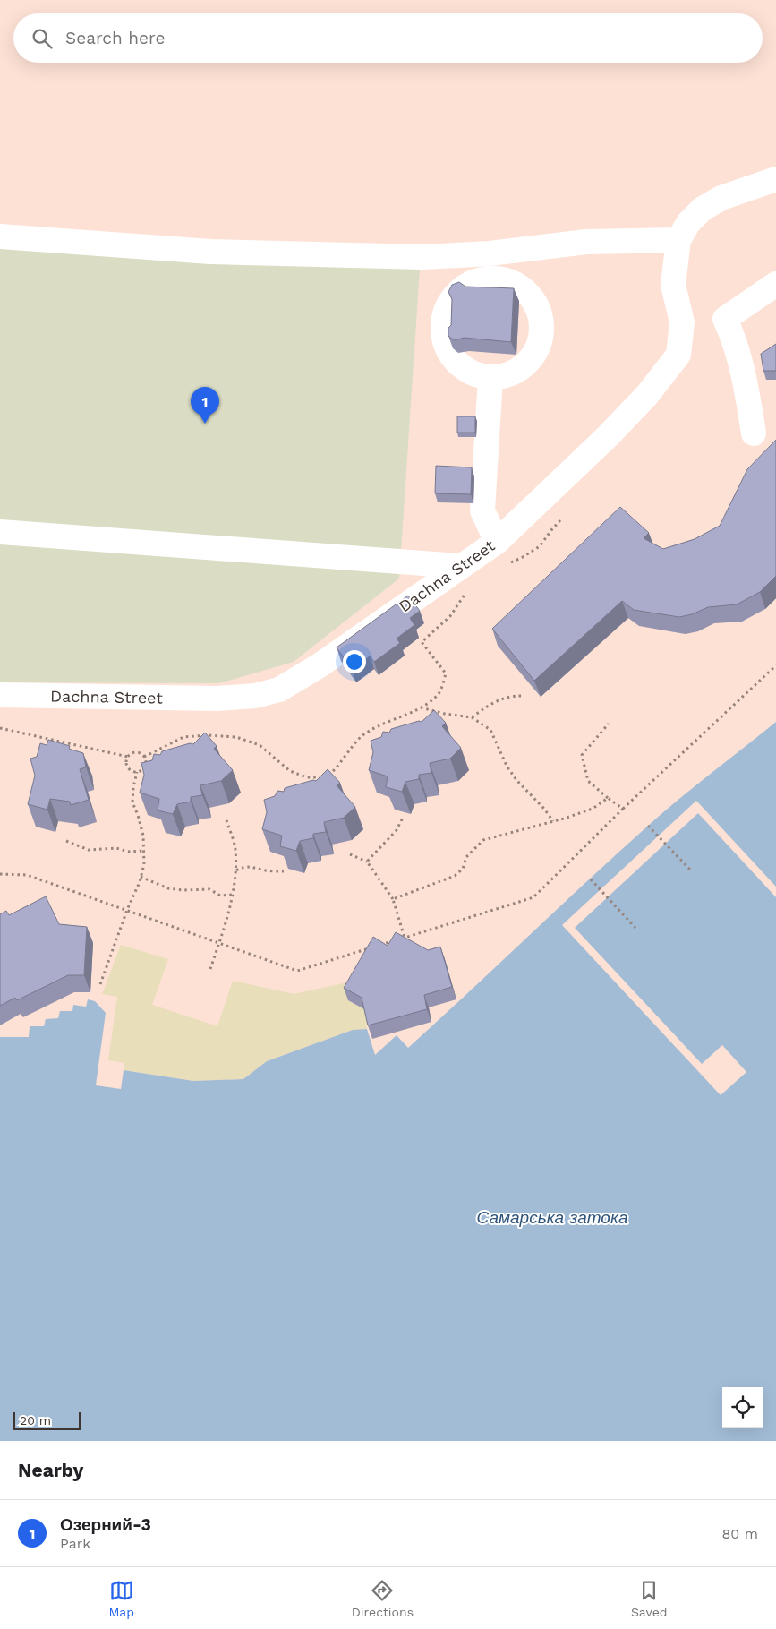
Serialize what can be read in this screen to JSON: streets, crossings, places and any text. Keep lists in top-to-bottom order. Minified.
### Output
{"streets":{"street":["Dachna Street"]},"water":["Самарська затока"],"scale_bar":"20 m","page":{"search":"Search here","pins":"1","scale":"20 m","heading":"Nearby","list":[{"mark":"1","name":"Озерний-3","note":"Park","value":"80 m"}],"nav":["Map","Directions","Saved"]}}
